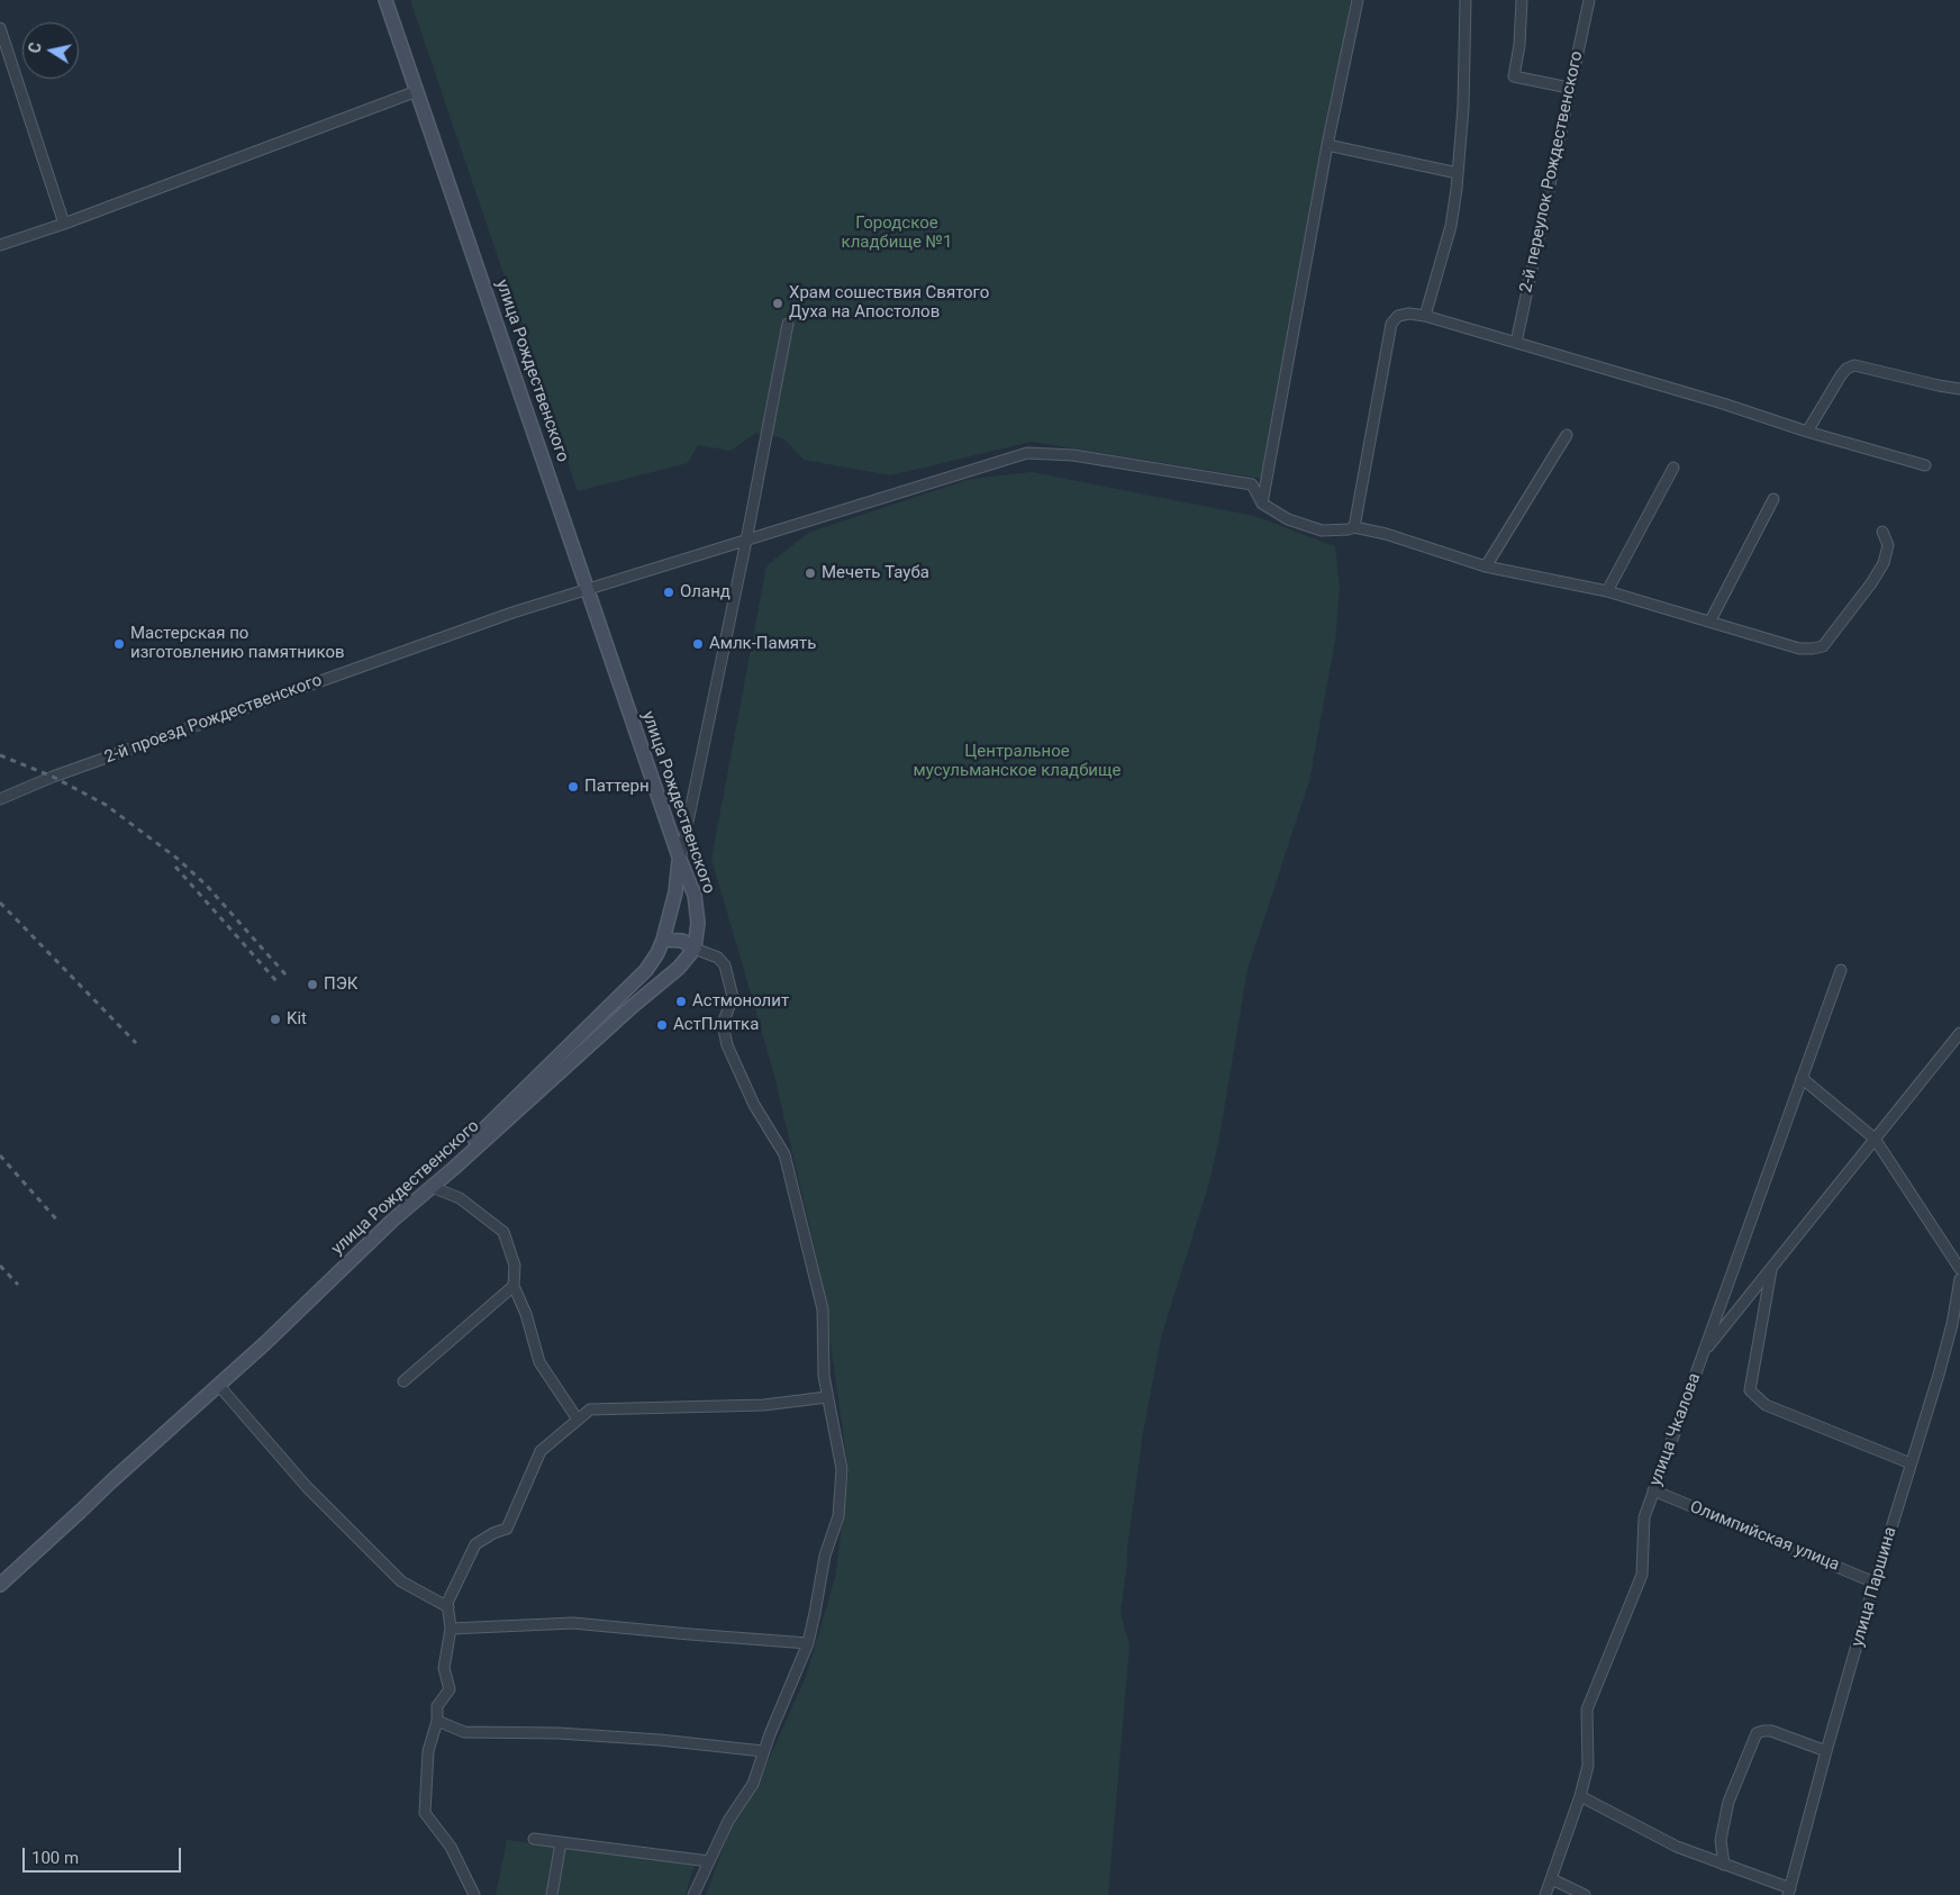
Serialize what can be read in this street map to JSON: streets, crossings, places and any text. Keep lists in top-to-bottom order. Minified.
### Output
{"streets":{"main road":["улица Рождественского"],"street":["2-й переулок Рождественского","2-й проезд Рождественского","улица Чкалова","Олимпийская улица","улица Паршина"]},"crossings":[["улица Рождественского","2-й проезд Рождественского"],["улица Чкалова","Олимпийская улица"],["Олимпийская улица","улица Паршина"]],"parks":["Городское кладбище №1","Центральное мусульманское кладбище"],"places":["Храм сошествия Святого Духа на Апостолов","Мечеть Тауба","Оланд","Мастерская по изготовлению памятников","Амлк-Память","Паттерн","ПЭК","Астмонолит","Kit","АстПлитка"],"scale_bar":"100 m","north":"left"}
